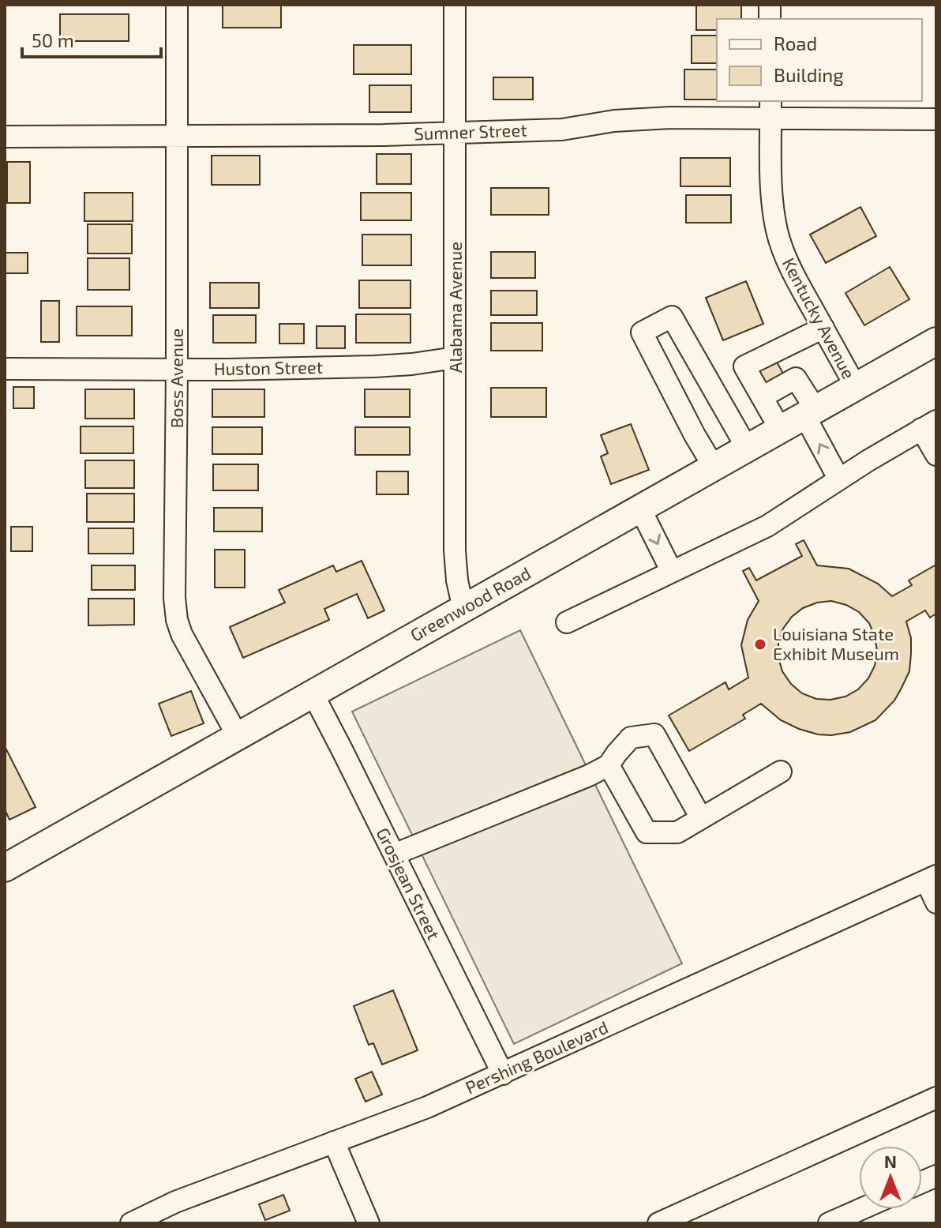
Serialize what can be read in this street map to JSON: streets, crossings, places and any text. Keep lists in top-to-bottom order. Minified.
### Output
{"streets":{"main road":["Greenwood Road"],"street":["Sumner Street","Alabama Avenue","Kentucky Avenue","Huston Street","Boss Avenue","Grosjean Street","Pershing Boulevard"]},"crossings":[["Sumner Street","Alabama Avenue"],["Sumner Street","Kentucky Avenue"],["Sumner Street","Boss Avenue"],["Alabama Avenue","Huston Street"],["Alabama Avenue","Greenwood Road"],["Kentucky Avenue","Greenwood Road"],["Huston Street","Boss Avenue"],["Boss Avenue","Greenwood Road"],["Greenwood Road","Grosjean Street"],["Grosjean Street","Pershing Boulevard"]],"places":["Louisiana State Exhibit Museum"],"legend":["Road","Building"],"scale_bar":"50 m","north":"top"}
